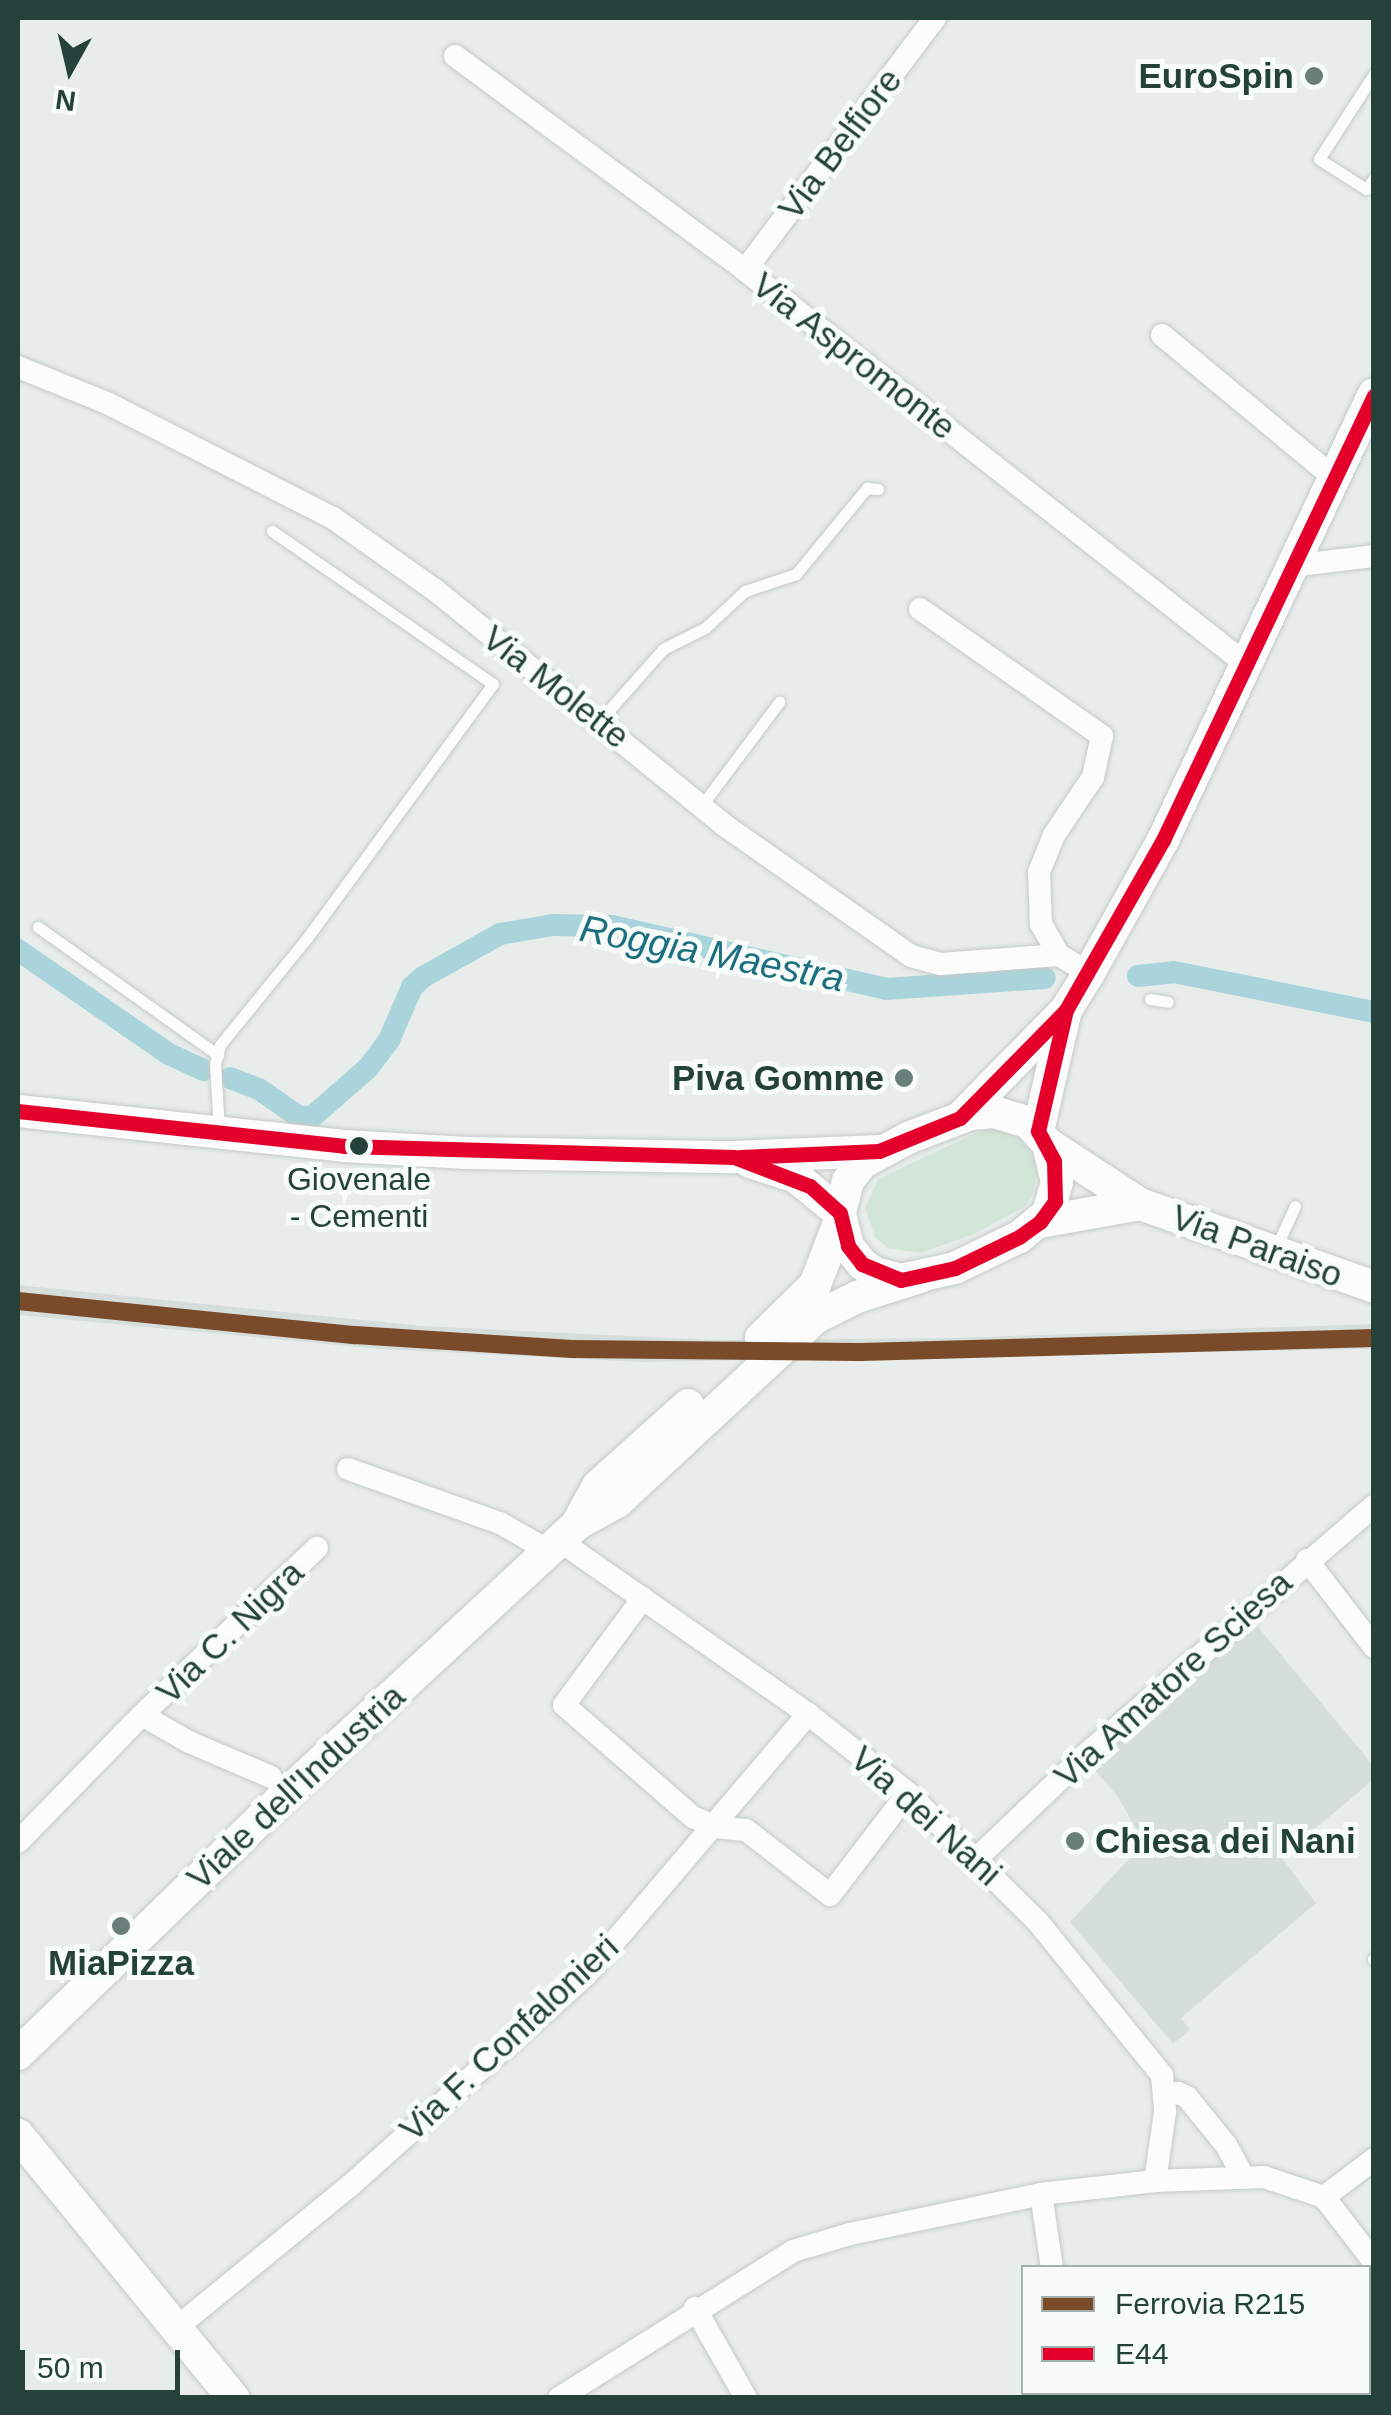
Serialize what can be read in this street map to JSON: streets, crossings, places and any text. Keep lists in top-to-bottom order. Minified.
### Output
{"streets":{"main road":["Via Paraiso","Viale dell'Industria"],"street":["Via Belfiore","Via Aspromonte","Via Molette","Via C. Nigra","Via Amatore Sciesa","Via dei Nani","Via F. Confalonieri"]},"crossings":[["Via Belfiore","Via Aspromonte"],["Via Paraiso","Viale dell'Industria"],["Via Amatore Sciesa","Via dei Nani"],["Viale dell'Industria","Via dei Nani"],["Via dei Nani","Via F. Confalonieri"]],"water":["Roggia Maestra"],"places":["EuroSpin","Piva Gomme","Giovenale - Cementi","Chiesa dei Nani","MiaPizza"],"lines":["transit line E44","rail line R215"],"legend":["Ferrovia R215","E44"],"scale_bar":"50 m","north":"bottom"}
